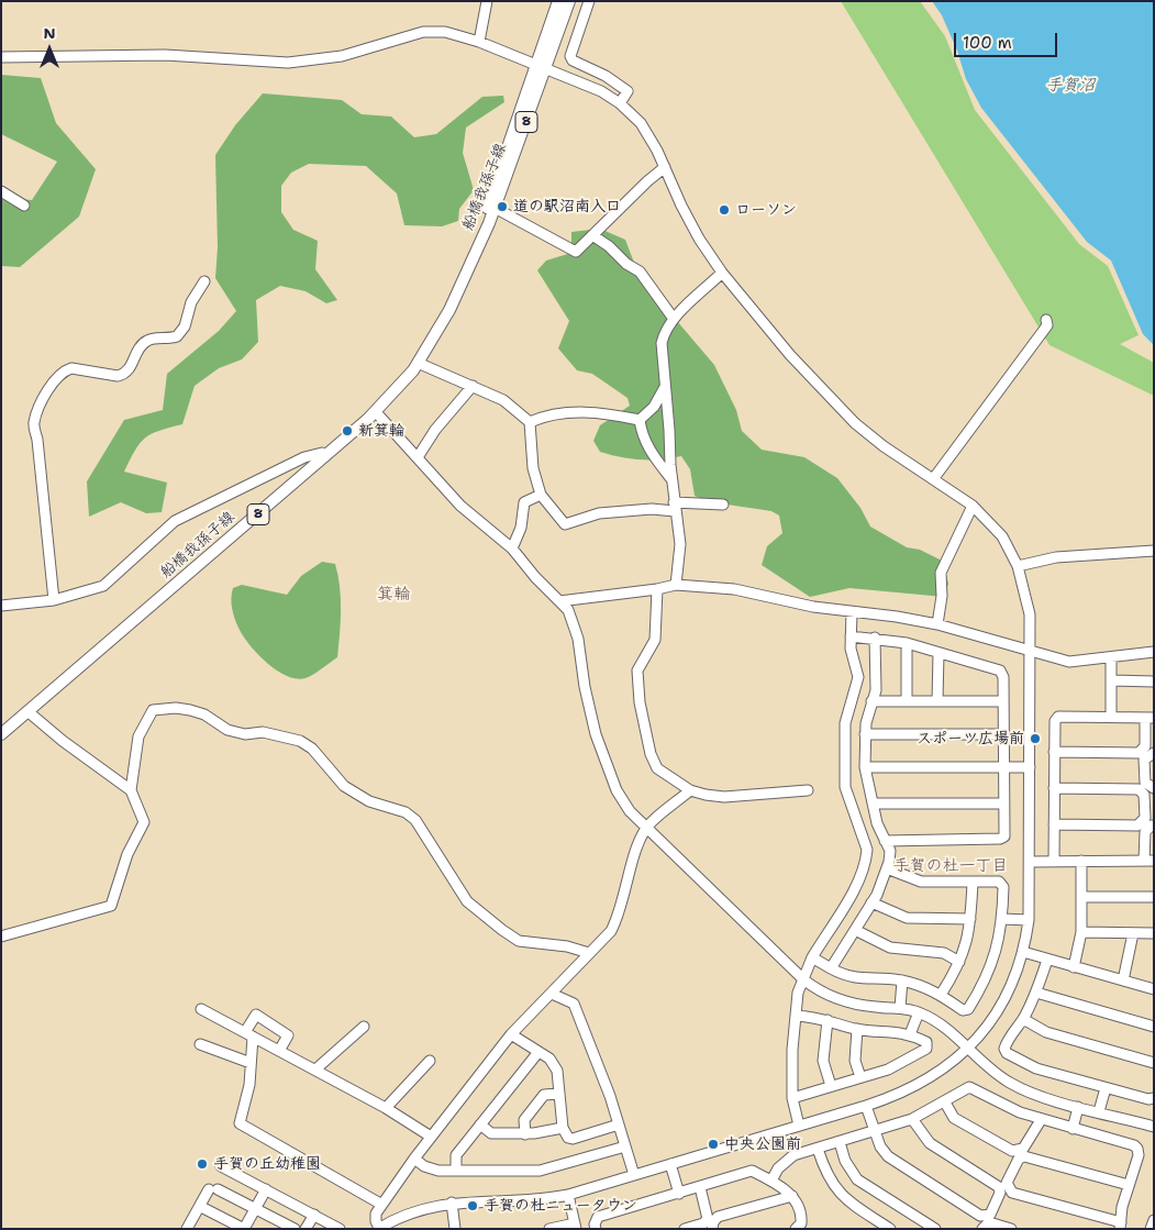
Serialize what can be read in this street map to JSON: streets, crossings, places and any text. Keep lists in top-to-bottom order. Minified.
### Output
{"streets":{"main road":["8","船橋我孫子線"]},"districts":["箕輪","手賀の杜一丁目"],"water":["手賀沼"],"places":["道の駅沼南入口","ローソン","新箕輪","スポーツ広場前","中央公園前","手賀の丘幼稚園","手賀の杜ニュータウン"],"scale_bar":"100 m","north":"top"}
